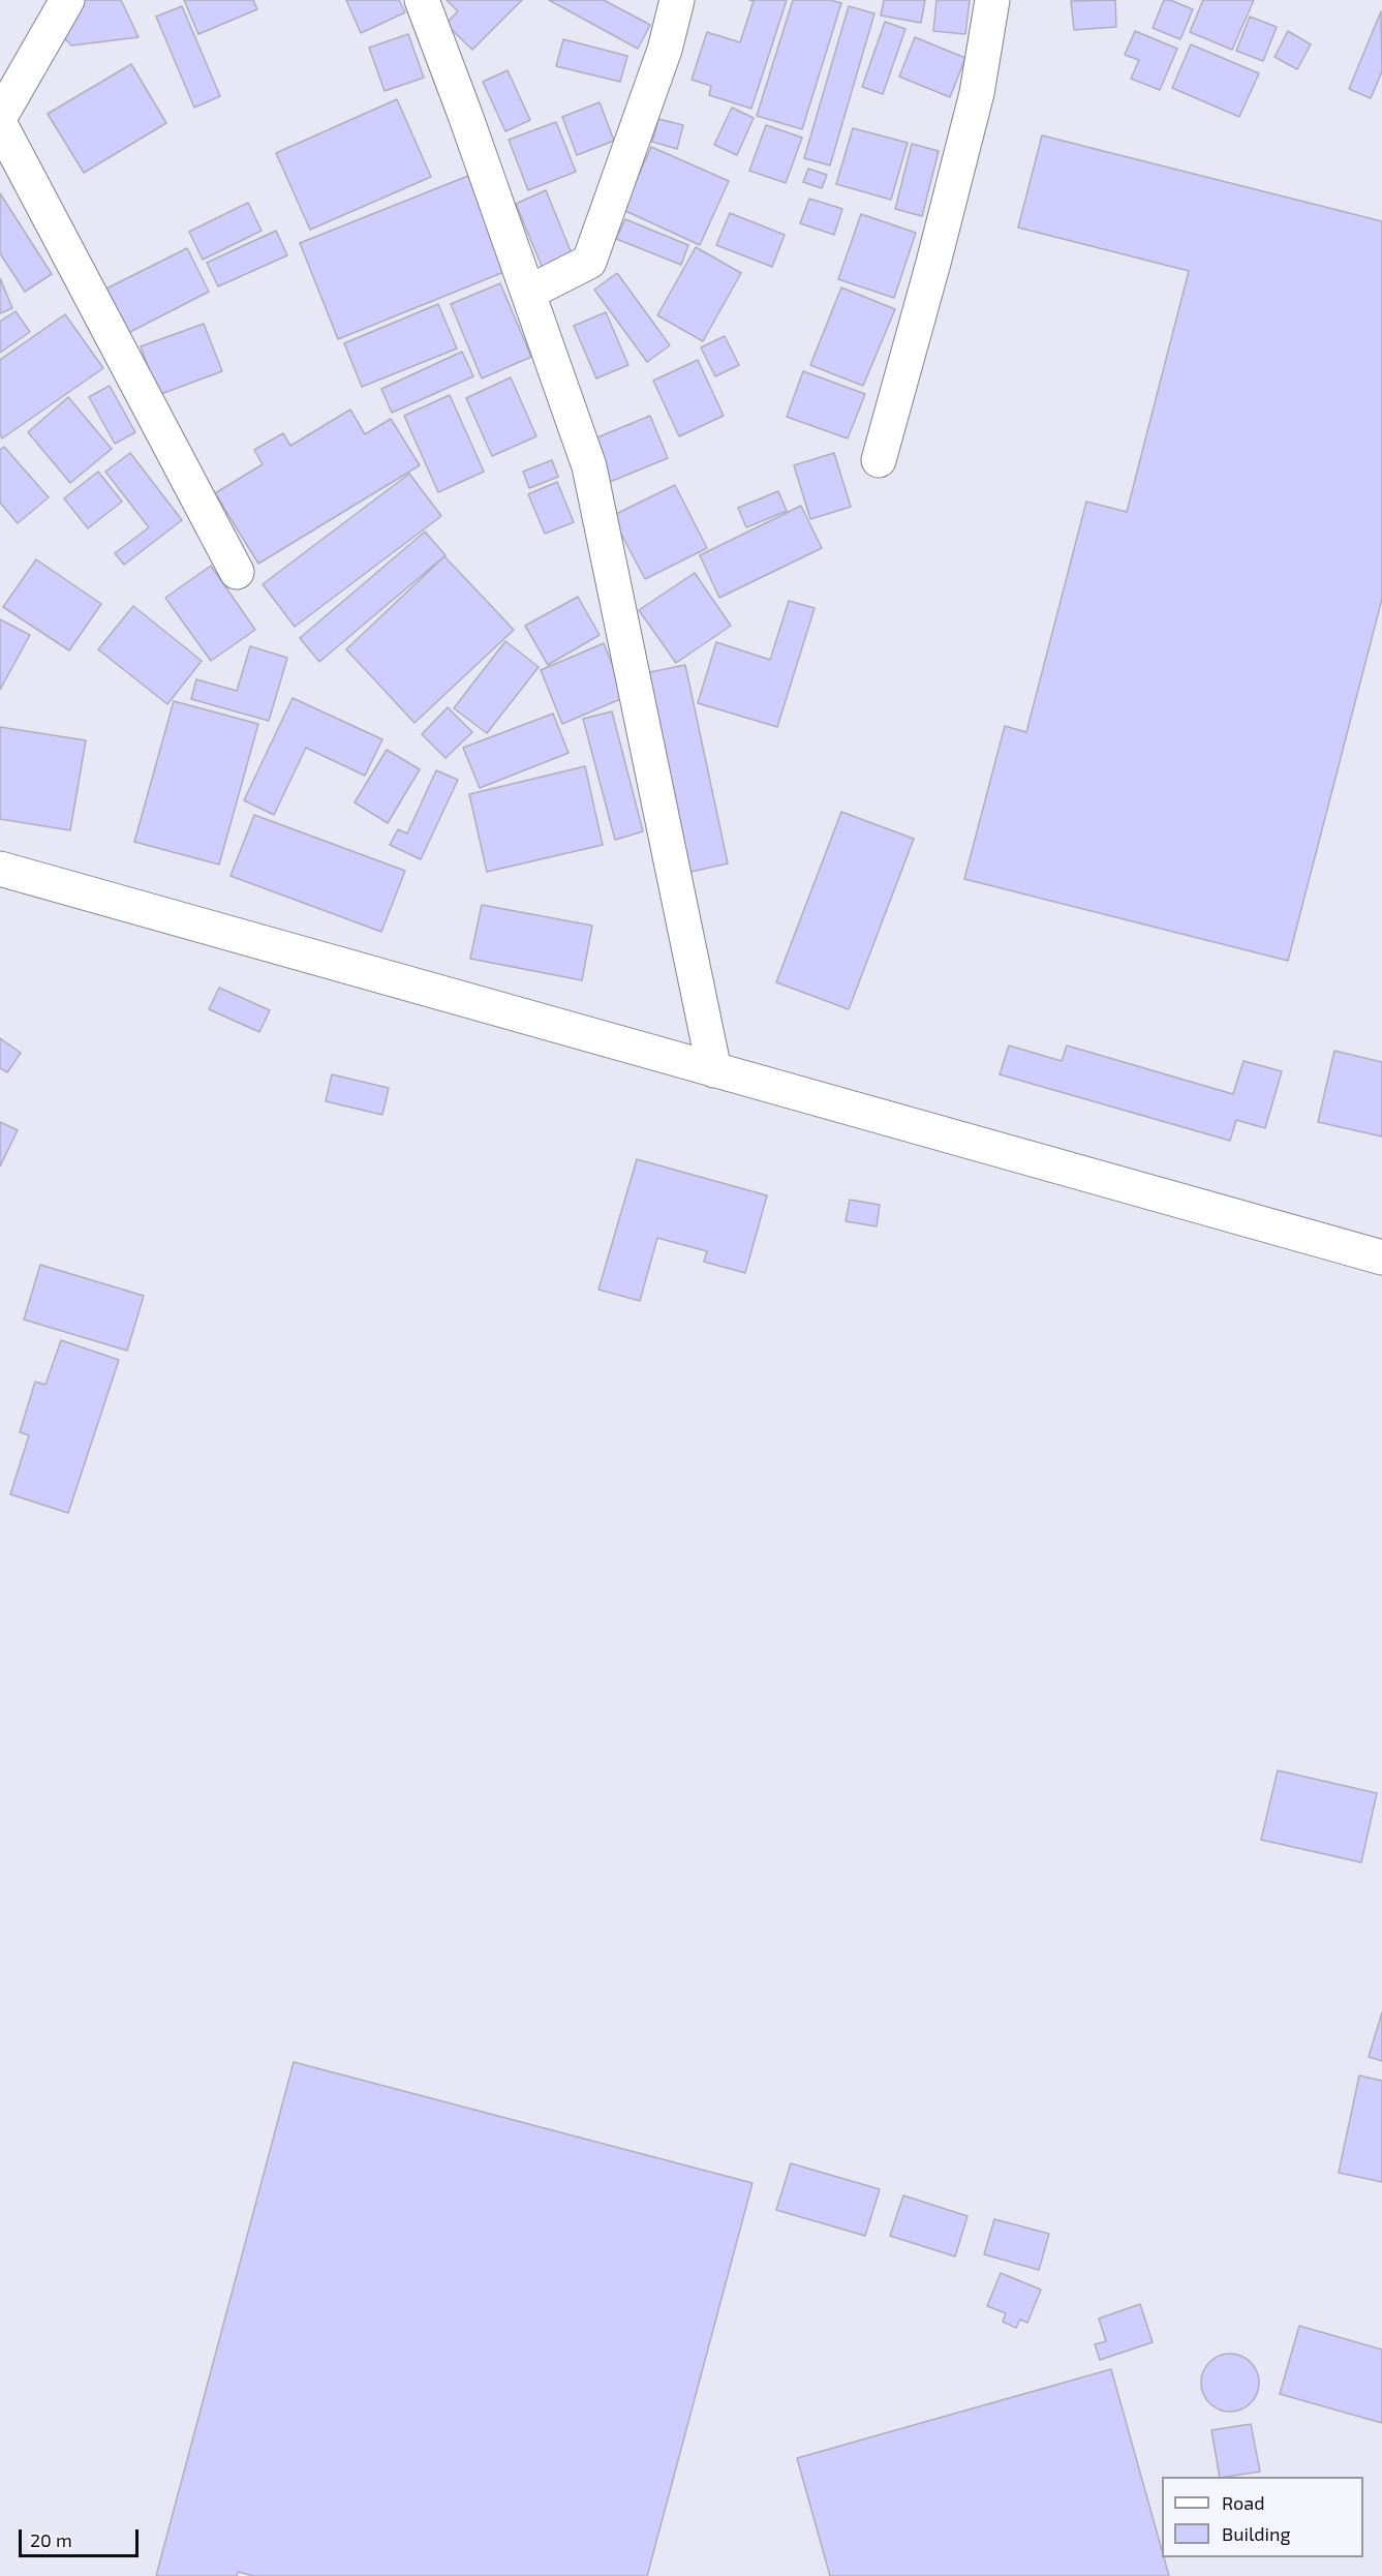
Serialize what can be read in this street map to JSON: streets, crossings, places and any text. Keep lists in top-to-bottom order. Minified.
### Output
{"legend":["Road","Building"],"scale_bar":"20 m"}
